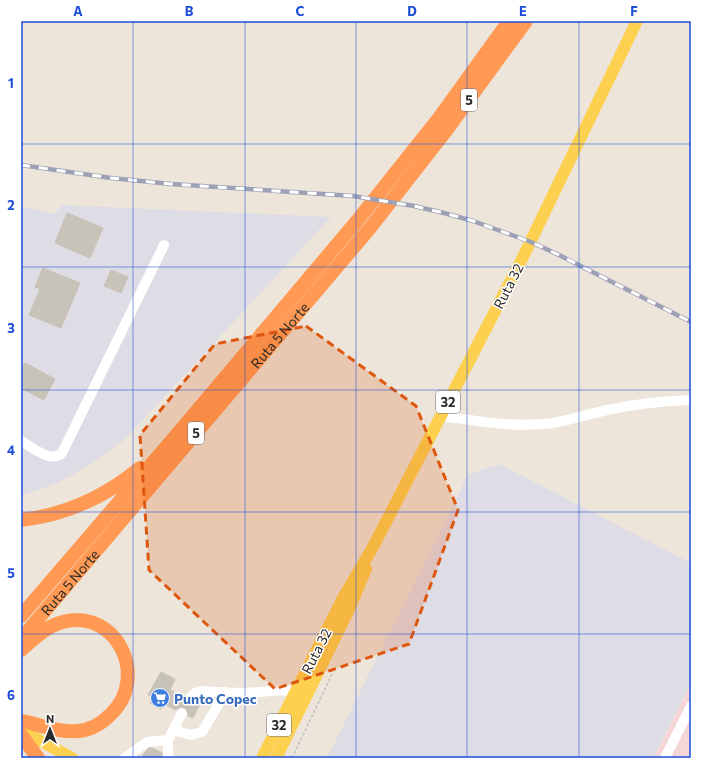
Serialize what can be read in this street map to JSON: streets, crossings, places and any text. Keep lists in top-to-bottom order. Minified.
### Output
{"streets":{"highway":["5","Ruta 5 Norte"],"main road":["Ruta 32","32"]},"places":{"supermarket":["Punto Copec"]},"north":"top","grid":{"columns":["A","B","C","D","E","F"],"rows":["1","2","3","4","5","6"]}}
